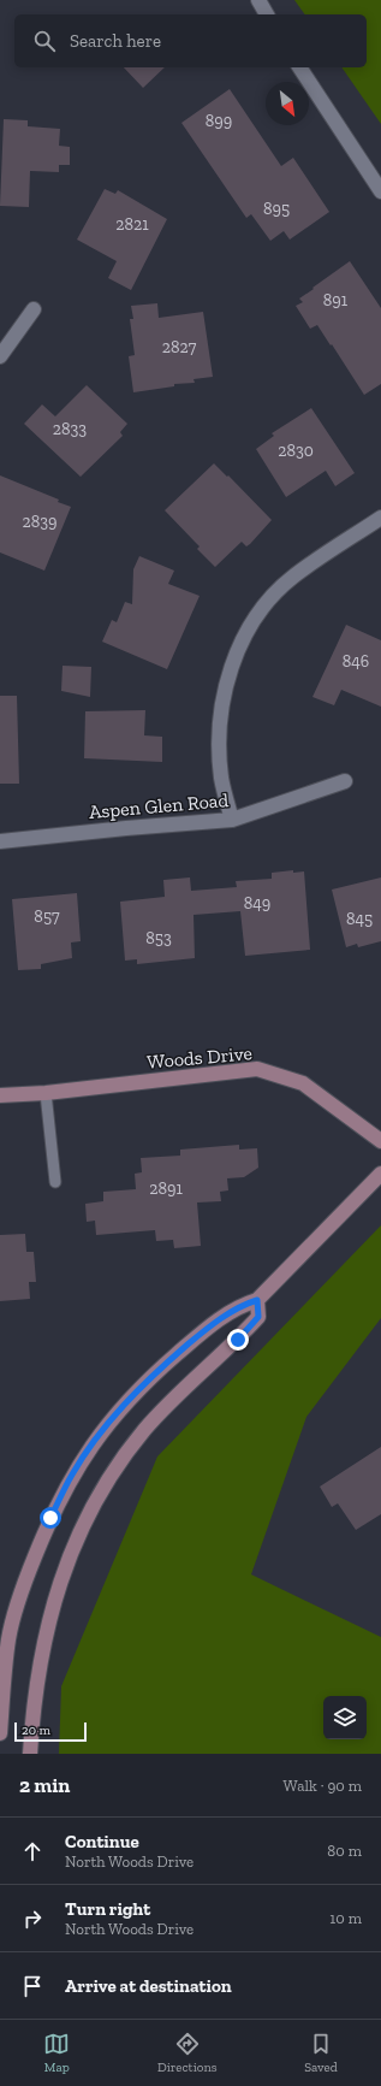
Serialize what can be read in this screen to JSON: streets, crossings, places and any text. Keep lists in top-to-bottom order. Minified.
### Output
{"streets":{"street":["Aspen Glen Road","Woods Drive"]},"house_numbers":["899","895","2821","891","2827","2833","2830","2839","846","849","857","845","853","2891"],"scale_bar":"20 m","north":"bottom right","page":{"search":"Search here","scale":"20 m","heading":["2 min","Walk · 90 m"],"list":[["Continue","North Woods Drive","80 m"],["Turn right","North Woods Drive","10 m"],"Arrive at destination"],"nav":["Map","Directions","Saved"]}}
